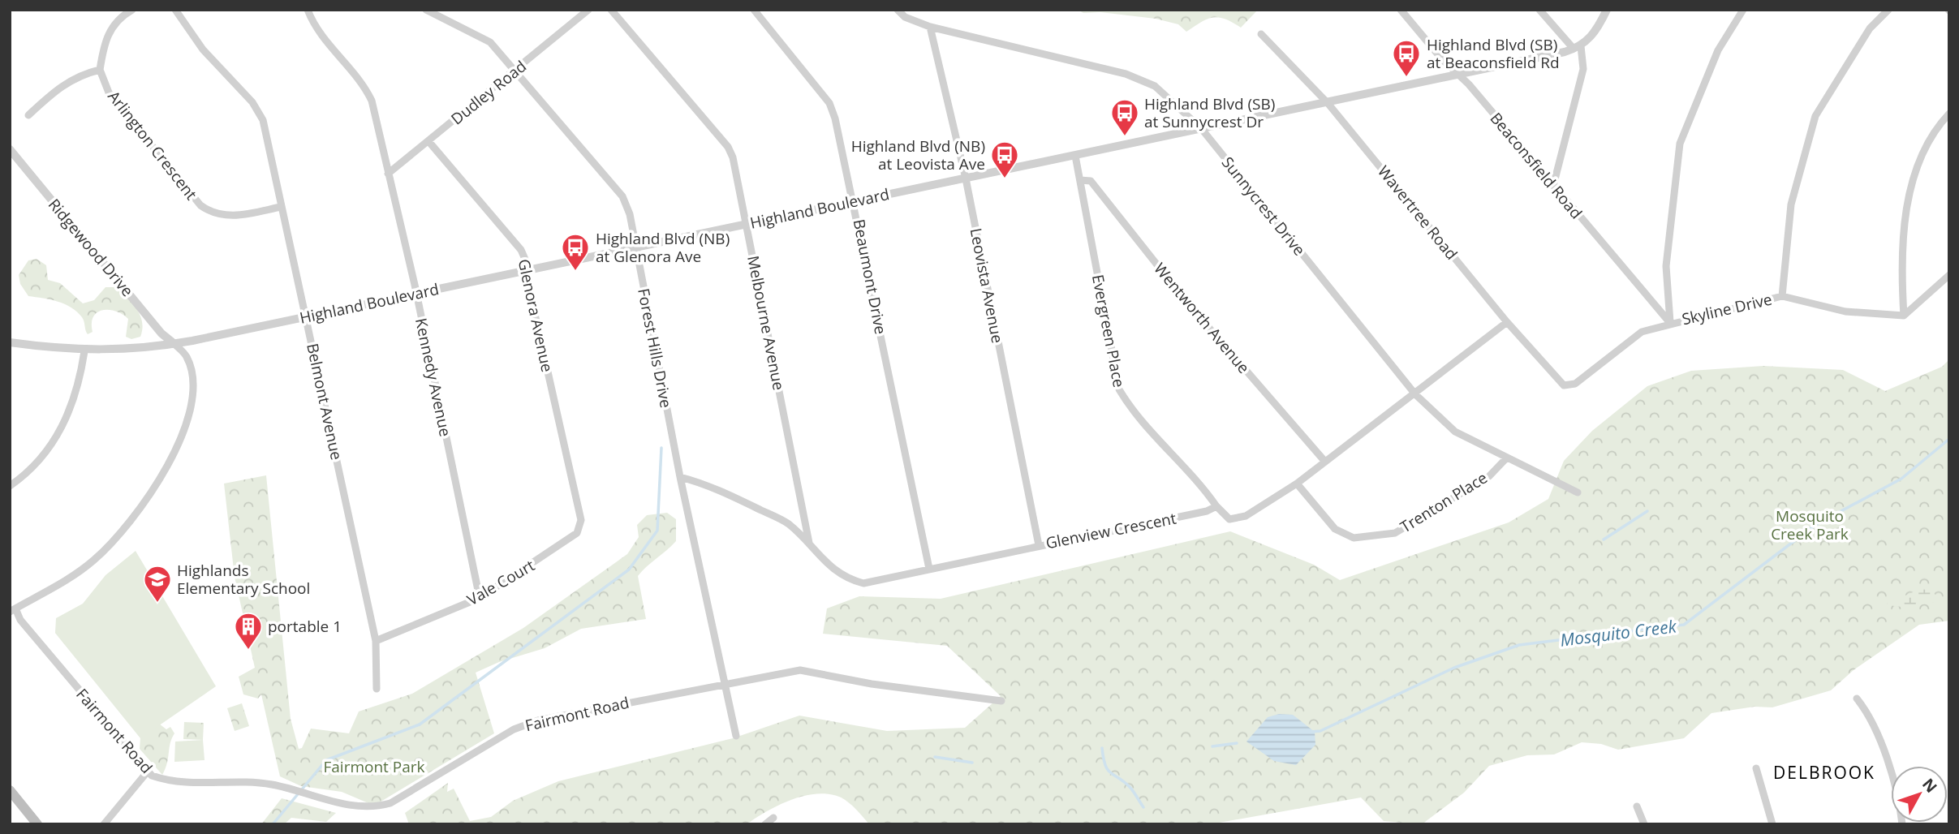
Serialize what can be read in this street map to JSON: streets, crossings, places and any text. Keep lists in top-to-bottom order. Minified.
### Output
{"streets":{"street":["Dudley Road","Arlington Crescent","Beaconsfield Road","Sunnycrest Drive","Highland Boulevard","Wavertree Road","Ridgewood Drive","Beaumont Drive","Leovista Avenue","Skyline Drive","Glenora Avenue","Wentworth Avenue","Melbourne Avenue","Evergreen Place","Forest Hills Drive","Kennedy Avenue","Belmont Avenue","Trenton Place","Glenview Crescent","Vale Court","Fairmont Road"]},"crossings":[["Dudley Road","Glenora Avenue"],["Dudley Road","Forest Hills Drive"],["Dudley Road","Kennedy Avenue"],["Arlington Crescent","Belmont Avenue"],["Beaconsfield Road","Highland Boulevard"],["Beaconsfield Road","Skyline Drive"],["Sunnycrest Drive","Highland Boulevard"],["Sunnycrest Drive","Leovista Avenue"],["Sunnycrest Drive","Trenton Place"],["Highland Boulevard","Wavertree Road"],["Highland Boulevard","Ridgewood Drive"],["Highland Boulevard","Beaumont Drive"],["Highland Boulevard","Leovista Avenue"],["Highland Boulevard","Glenora Avenue"],["Highland Boulevard","Melbourne Avenue"],["Highland Boulevard","Evergreen Place"],["Highland Boulevard","Forest Hills Drive"],["Highland Boulevard","Kennedy Avenue"],["Highland Boulevard","Belmont Avenue"],["Wavertree Road","Skyline Drive"],["Beaumont Drive","Glenview Crescent"],["Leovista Avenue","Glenview Crescent"],["Glenora Avenue","Vale Court"],["Wentworth Avenue","Evergreen Place"],["Melbourne Avenue","Glenview Crescent"],["Evergreen Place","Glenview Crescent"],["Forest Hills Drive","Glenview Crescent"],["Forest Hills Drive","Fairmont Road"],["Kennedy Avenue","Vale Court"],["Belmont Avenue","Vale Court"]],"districts":["DELBROOK"],"water":["Mosquito Creek"],"parks":["Mosquito Creek Park","Fairmont Park"],"places":{"bus stop":["Highland Blvd (SB) at Beaconsfield Rd","Highland Blvd (SB) at Sunnycrest Dr","Highland Blvd (NB) at Leovista Ave","Highland Blvd (NB) at Glenora Ave"],"school or university":["Highlands Elementary School"],"building":["portable 1"]},"north":"top right"}
